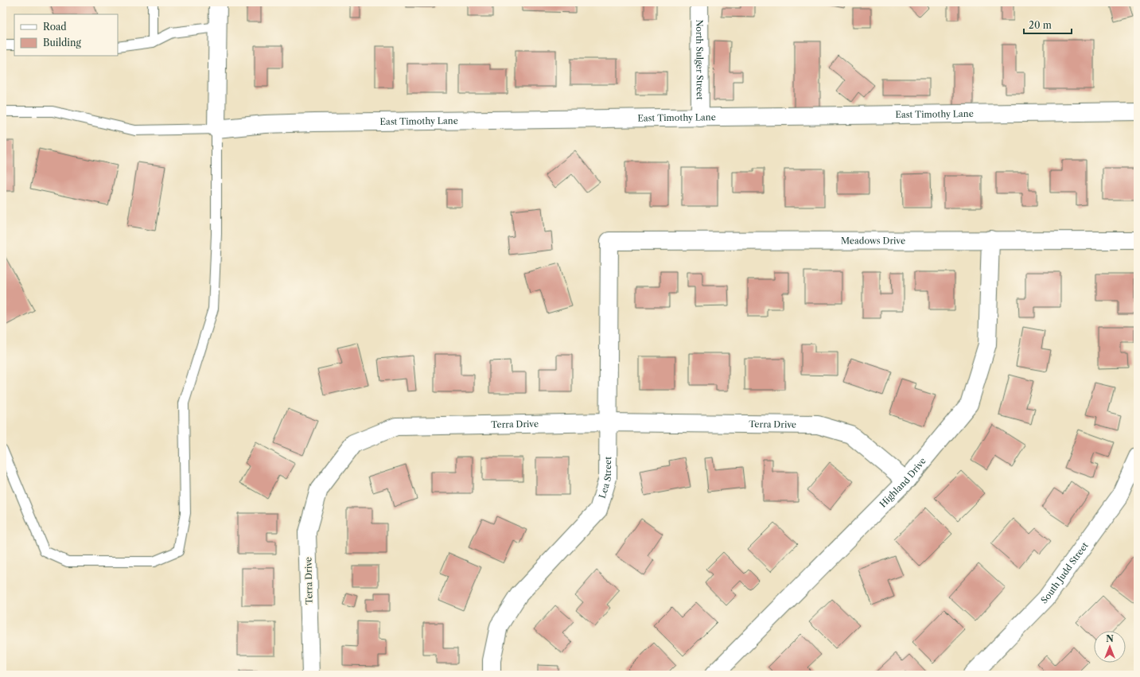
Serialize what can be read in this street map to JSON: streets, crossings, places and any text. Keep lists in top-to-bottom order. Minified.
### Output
{"streets":{"street":["North Sulger Street","East Timothy Lane","Meadows Drive","Terra Drive","Lea Street","Highland Drive","South Judd Street"]},"crossings":[["North Sulger Street","East Timothy Lane"],["Meadows Drive","Lea Street"],["Meadows Drive","Highland Drive"],["Terra Drive","Lea Street"],["Terra Drive","Highland Drive"]],"legend":["Road","Building"],"scale_bar":"20 m","north":"top"}
